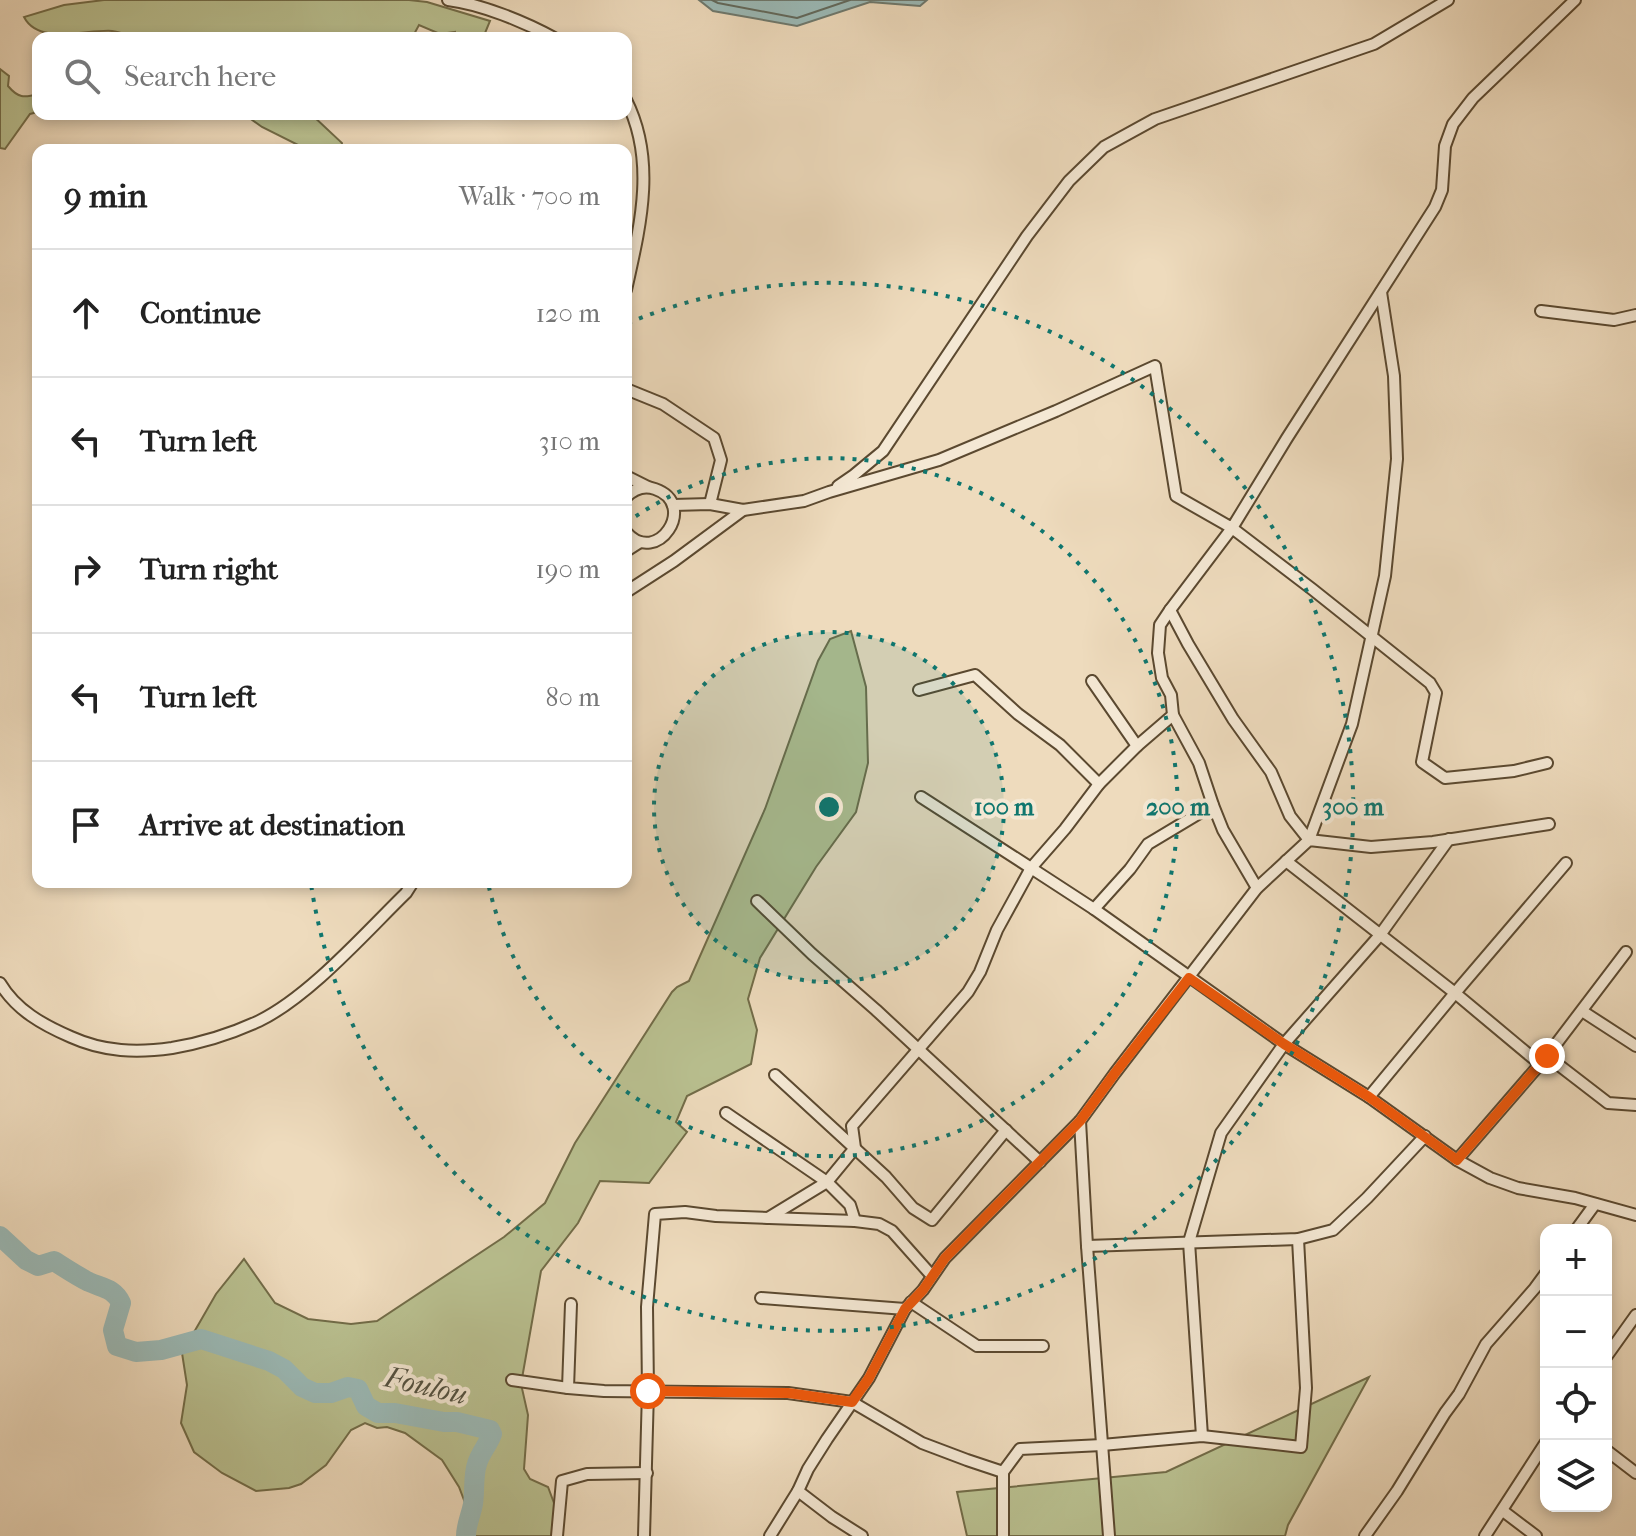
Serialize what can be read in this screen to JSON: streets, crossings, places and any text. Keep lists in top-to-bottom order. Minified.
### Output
{"water":["Foulou"],"page":{"search":"Search here","heading":["9 min","Walk · 700 m"],"list":[["Continue","120 m"],["Turn left","310 m"],["Turn right","190 m"],["Turn left","80 m"],"Arrive at destination"],"map_buttons":["+","−"]},"rings":["100 m","200 m","300 m"]}
